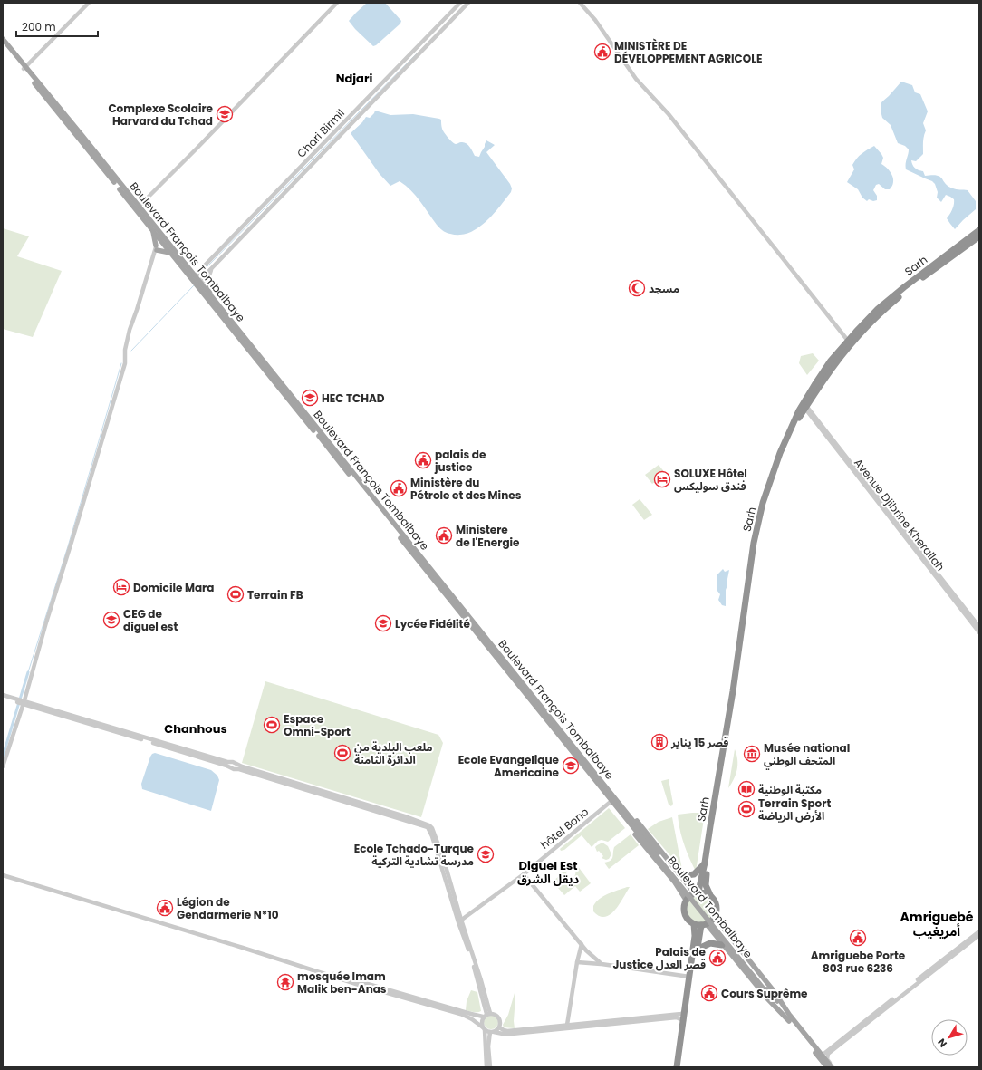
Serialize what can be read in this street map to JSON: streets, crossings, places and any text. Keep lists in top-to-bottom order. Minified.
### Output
{"streets":{"highway":["Sarh"],"main road":["Boulevard François Tombalbaye","Boulevard Tombalbaye"],"street":["Chari Birmil","Avenue Djibrine Kherallah","hôtel Bono"]},"crossings":[["Chari Birmil","Boulevard François Tombalbaye"],["Boulevard François Tombalbaye","hôtel Bono"],["Boulevard François Tombalbaye","Boulevard Tombalbaye"],["Sarh","Avenue Djibrine Kherallah"]],"districts":["Ndjari","Chanhous","Diguel Est ديقل الشرق","Amriguebé أمريغيب"],"places":{"public building":["MINISTÈRE DE DÉVELOPPEMENT AGRICOLE","palais de justice","Ministère du Pétrole et des Mines","Ministere de l'Energie","Légion de Gendarmerie N*10","Amriguebe Porte 803 rue 6236","Palais de Justice قصر العدل","Cours Suprême"],"school or university":["Complexe Scolaire Harvard du Tchad","HEC TCHAD","CEG de diguel est","Lycée Fidélité","Ecole Evangelique Americaine","Ecole Tchado-Turque مدرسة تشادية التركية"],"mosque":["مسجد"],"hotel":["SOLUXE Hôtel فندق سوليكس","Domicile Mara"],"sports":["Terrain FB","Espace Omni-Sport","ملعب البلدية من الدائرة الثامنة","Terrain Sport الأرض الرياضة"],"building":["قصر 15 يناير"],"museum":["Musée national المتحف الوطني"],"library":["مكتبة الوطنية"],"temple":["mosquée Imam Malik ben-Anas"]},"scale_bar":"200 m","north":"bottom left"}
